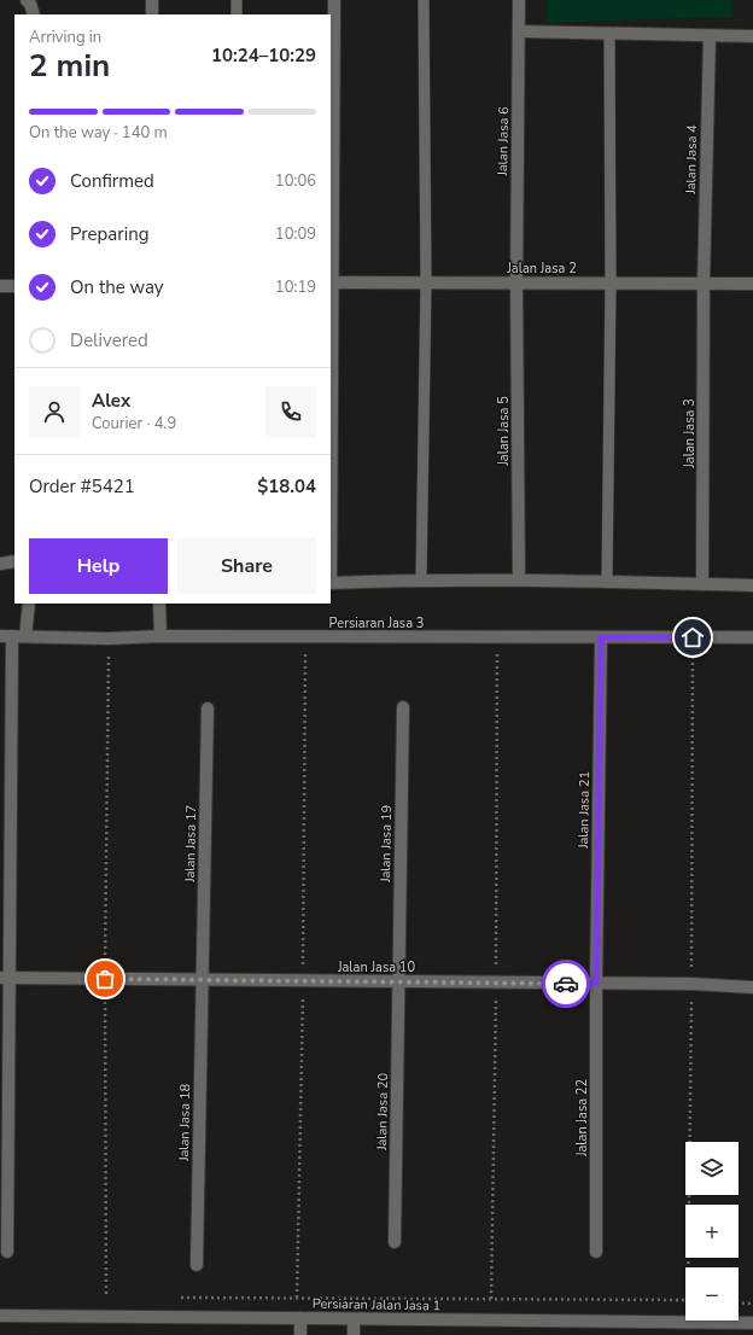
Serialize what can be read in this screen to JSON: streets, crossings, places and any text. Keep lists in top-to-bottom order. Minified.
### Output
{"streets":{"street":["Jalan Jasa 6","Jalan Jasa 4","Jalan Jasa 2","Jalan Jasa 5","Jalan Jasa 3","Persiaran Jasa 3","Jalan Jasa 21","Jalan Jasa 17","Jalan Jasa 19","Jalan Jasa 10","Jalan Jasa 20","Jalan Jasa 22","Jalan Jasa 18","Persiaran Jalan Jasa 1"]},"crossings":[["Jalan Jasa 6","Jalan Jasa 2"],["Jalan Jasa 6","Jalan Jasa 5"],["Jalan Jasa 4","Jalan Jasa 2"],["Jalan Jasa 4","Jalan Jasa 3"],["Jalan Jasa 2","Jalan Jasa 5"],["Jalan Jasa 2","Jalan Jasa 3"],["Persiaran Jasa 3","Jalan Jasa 21"],["Jalan Jasa 21","Jalan Jasa 10"],["Jalan Jasa 21","Jalan Jasa 22"],["Jalan Jasa 17","Jalan Jasa 10"],["Jalan Jasa 17","Jalan Jasa 18"],["Jalan Jasa 19","Jalan Jasa 10"],["Jalan Jasa 19","Jalan Jasa 20"],["Jalan Jasa 10","Jalan Jasa 20"],["Jalan Jasa 10","Jalan Jasa 22"],["Jalan Jasa 10","Jalan Jasa 18"]],"page":{"heading":["2 min","Arriving in","10:24–10:29"],"panel":["Alex","Courier · 4.9","Order #5421","$18.04"],"bar":"On the way · 140 m","list":[["Confirmed","10:06"],["Preparing","10:09"],["On the way","10:19"],"Delivered"],"buttons":["Help","Share"],"map_buttons":["+","−"]}}
